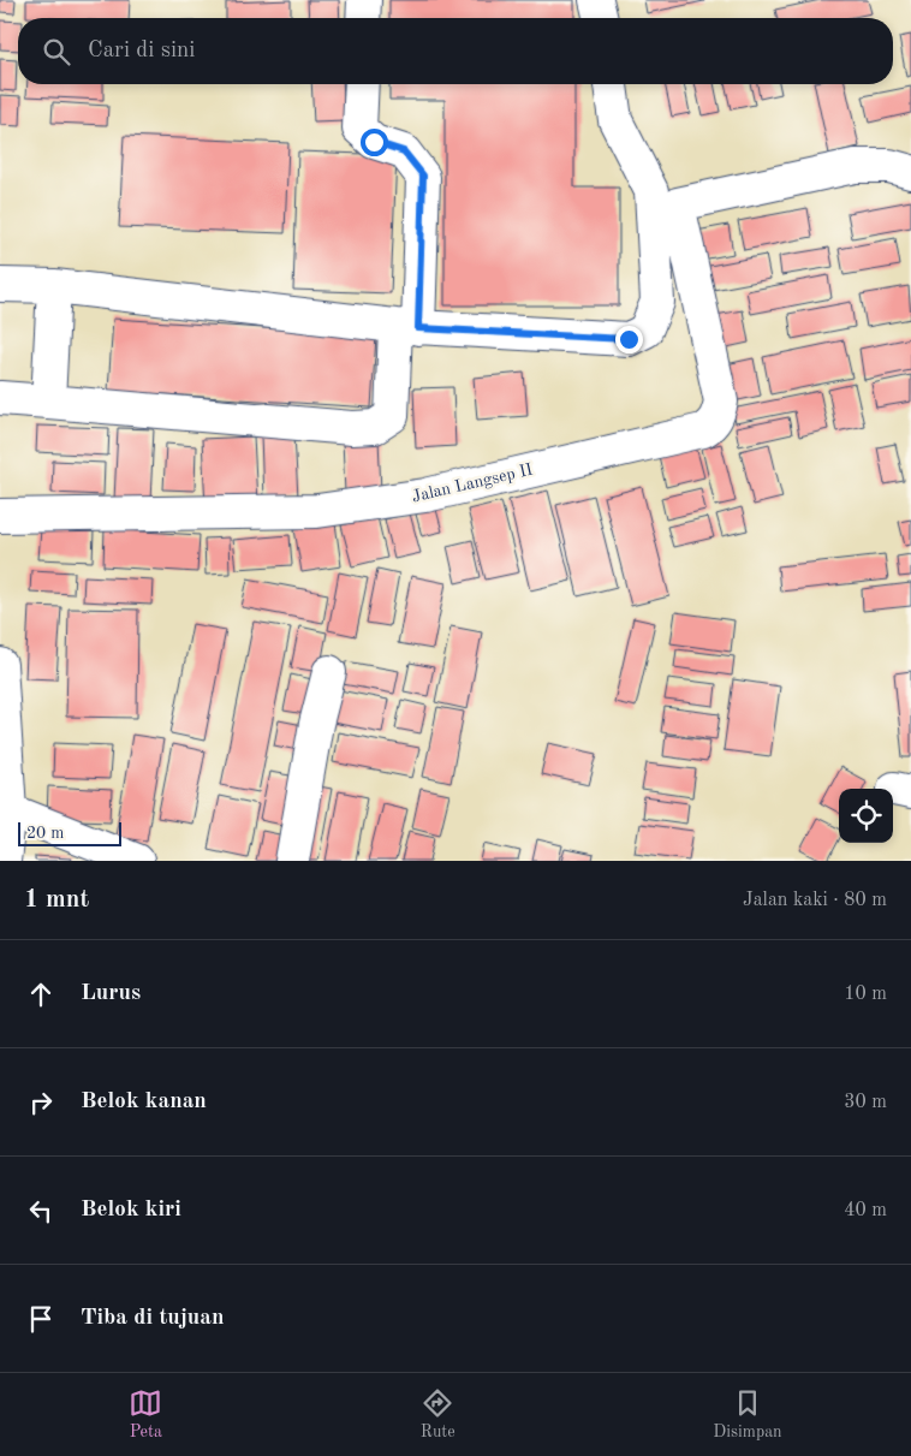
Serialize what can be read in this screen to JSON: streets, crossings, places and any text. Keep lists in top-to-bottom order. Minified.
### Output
{"streets":{"street":["Jalan Langsep II"]},"scale_bar":"20 m","page":{"search":"Cari di sini","scale":"20 m","heading":["1 mnt","Jalan kaki · 80 m"],"list":[["Lurus","10 m"],["Belok kanan","30 m"],["Belok kiri","40 m"],"Tiba di tujuan"],"nav":["Peta","Rute","Disimpan"]}}
